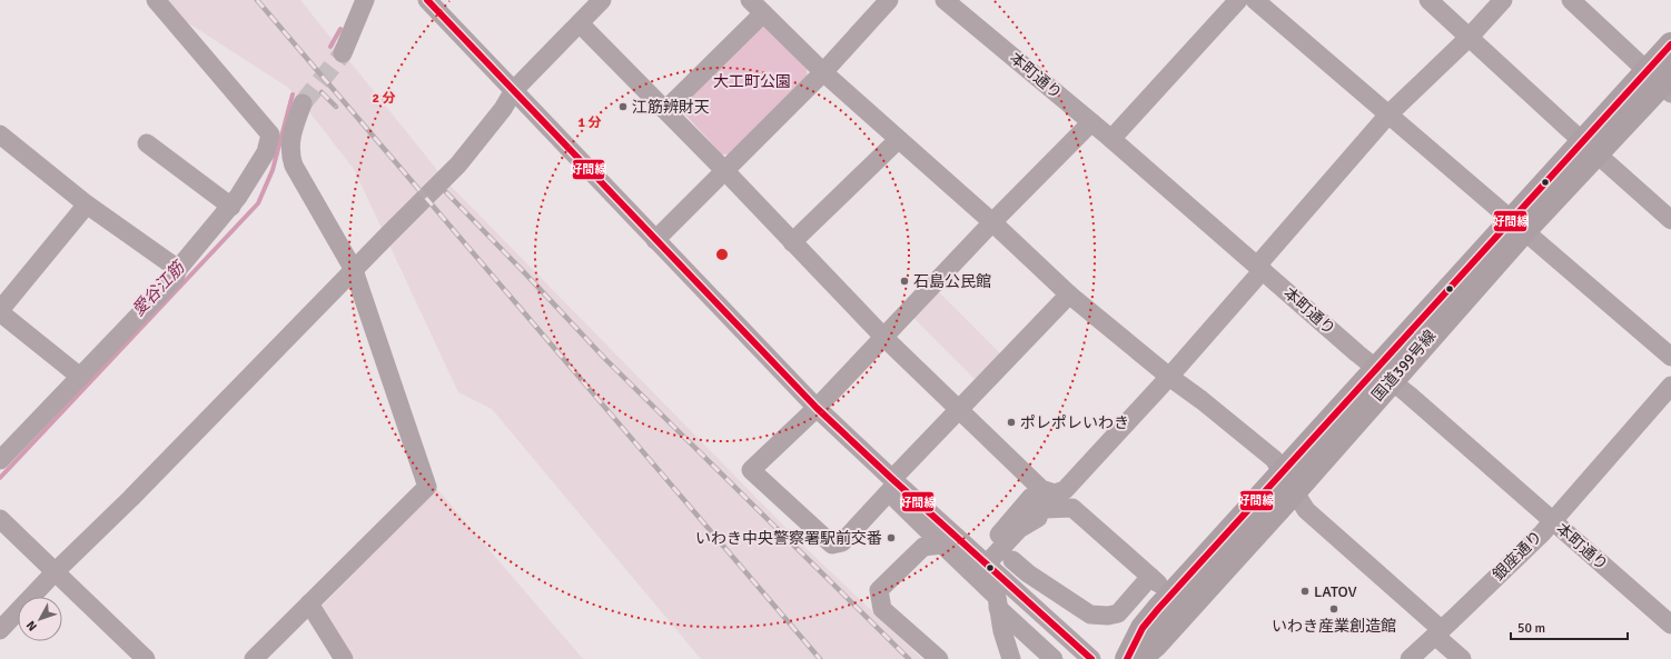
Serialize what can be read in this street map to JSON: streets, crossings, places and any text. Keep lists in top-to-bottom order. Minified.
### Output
{"streets":{"highway":["国道399号線"],"street":["本町通り","銀座通り"]},"crossings":[["本町通り","国道399号線"],["本町通り","銀座通り"]],"water":["愛谷江筋"],"parks":["大工町公園"],"places":["江筋辨財天","石島公民館","ポレポレいわき","いわき中央警察署駅前交番","LATOV","いわき産業創造館"],"lines":["transit line 好間線"],"scale_bar":"50 m","north":"bottom left","rings":["2 分","1 分"]}
